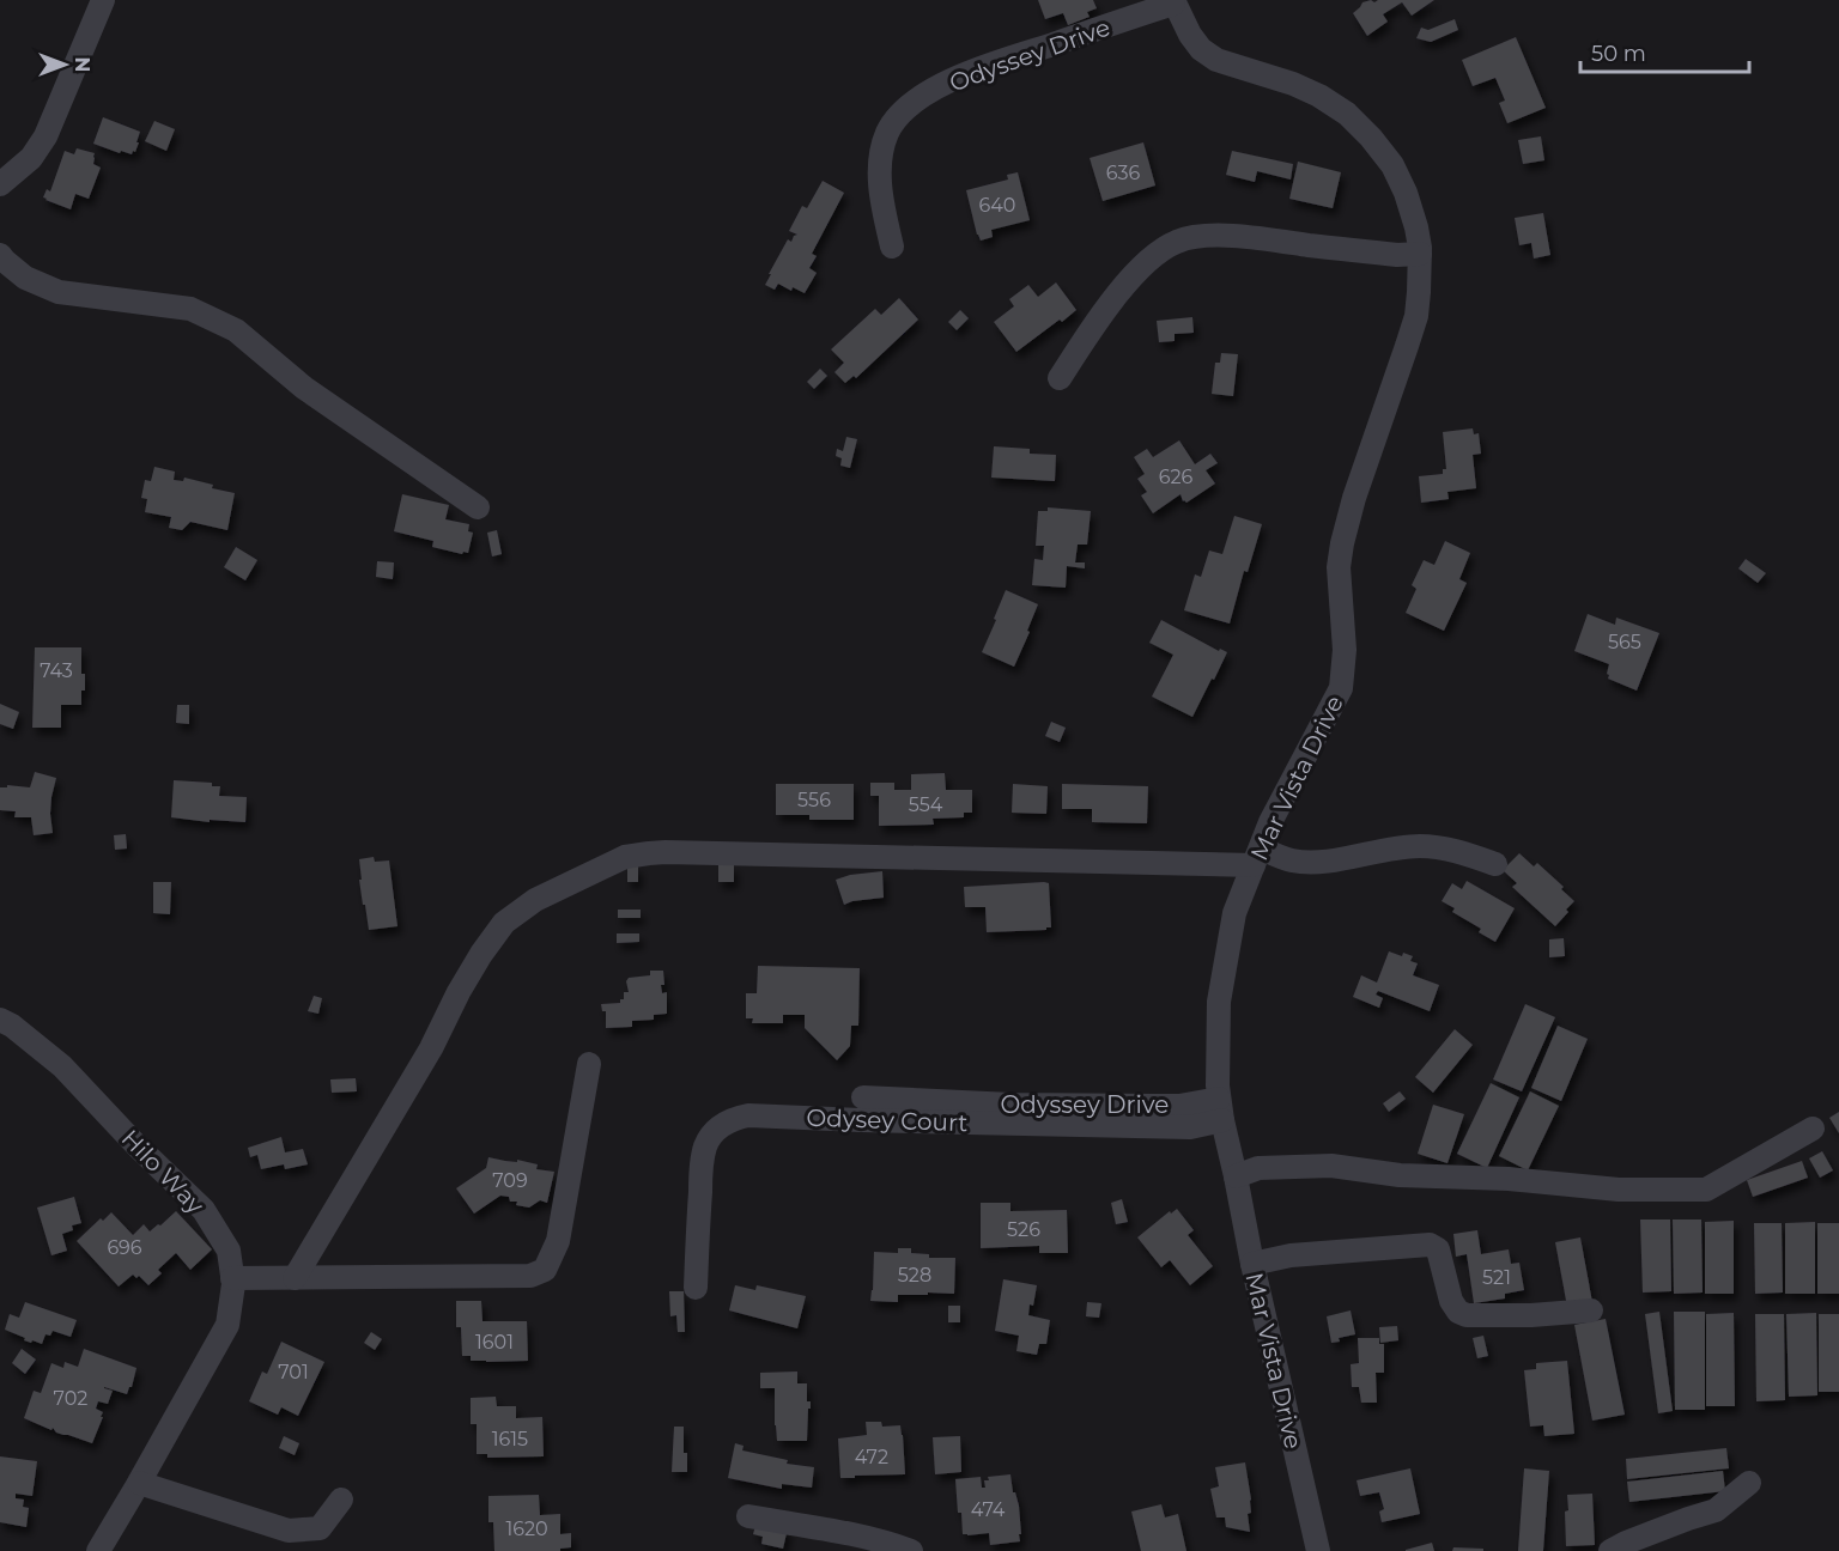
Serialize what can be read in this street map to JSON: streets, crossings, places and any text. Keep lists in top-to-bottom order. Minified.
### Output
{"streets":{"street":["Odyssey Drive","Mar Vista Drive","Odysey Court","Hilo Way"]},"crossings":[["Odyssey Drive","Mar Vista Drive"],["Odyssey Drive","Odysey Court"],["Mar Vista Drive","Odysey Court"]],"house_numbers":["636","640","626","565","743","556","554","709","526","696","528","521","1601","701","702","1615","472","474","1620"],"scale_bar":"50 m","north":"right"}
